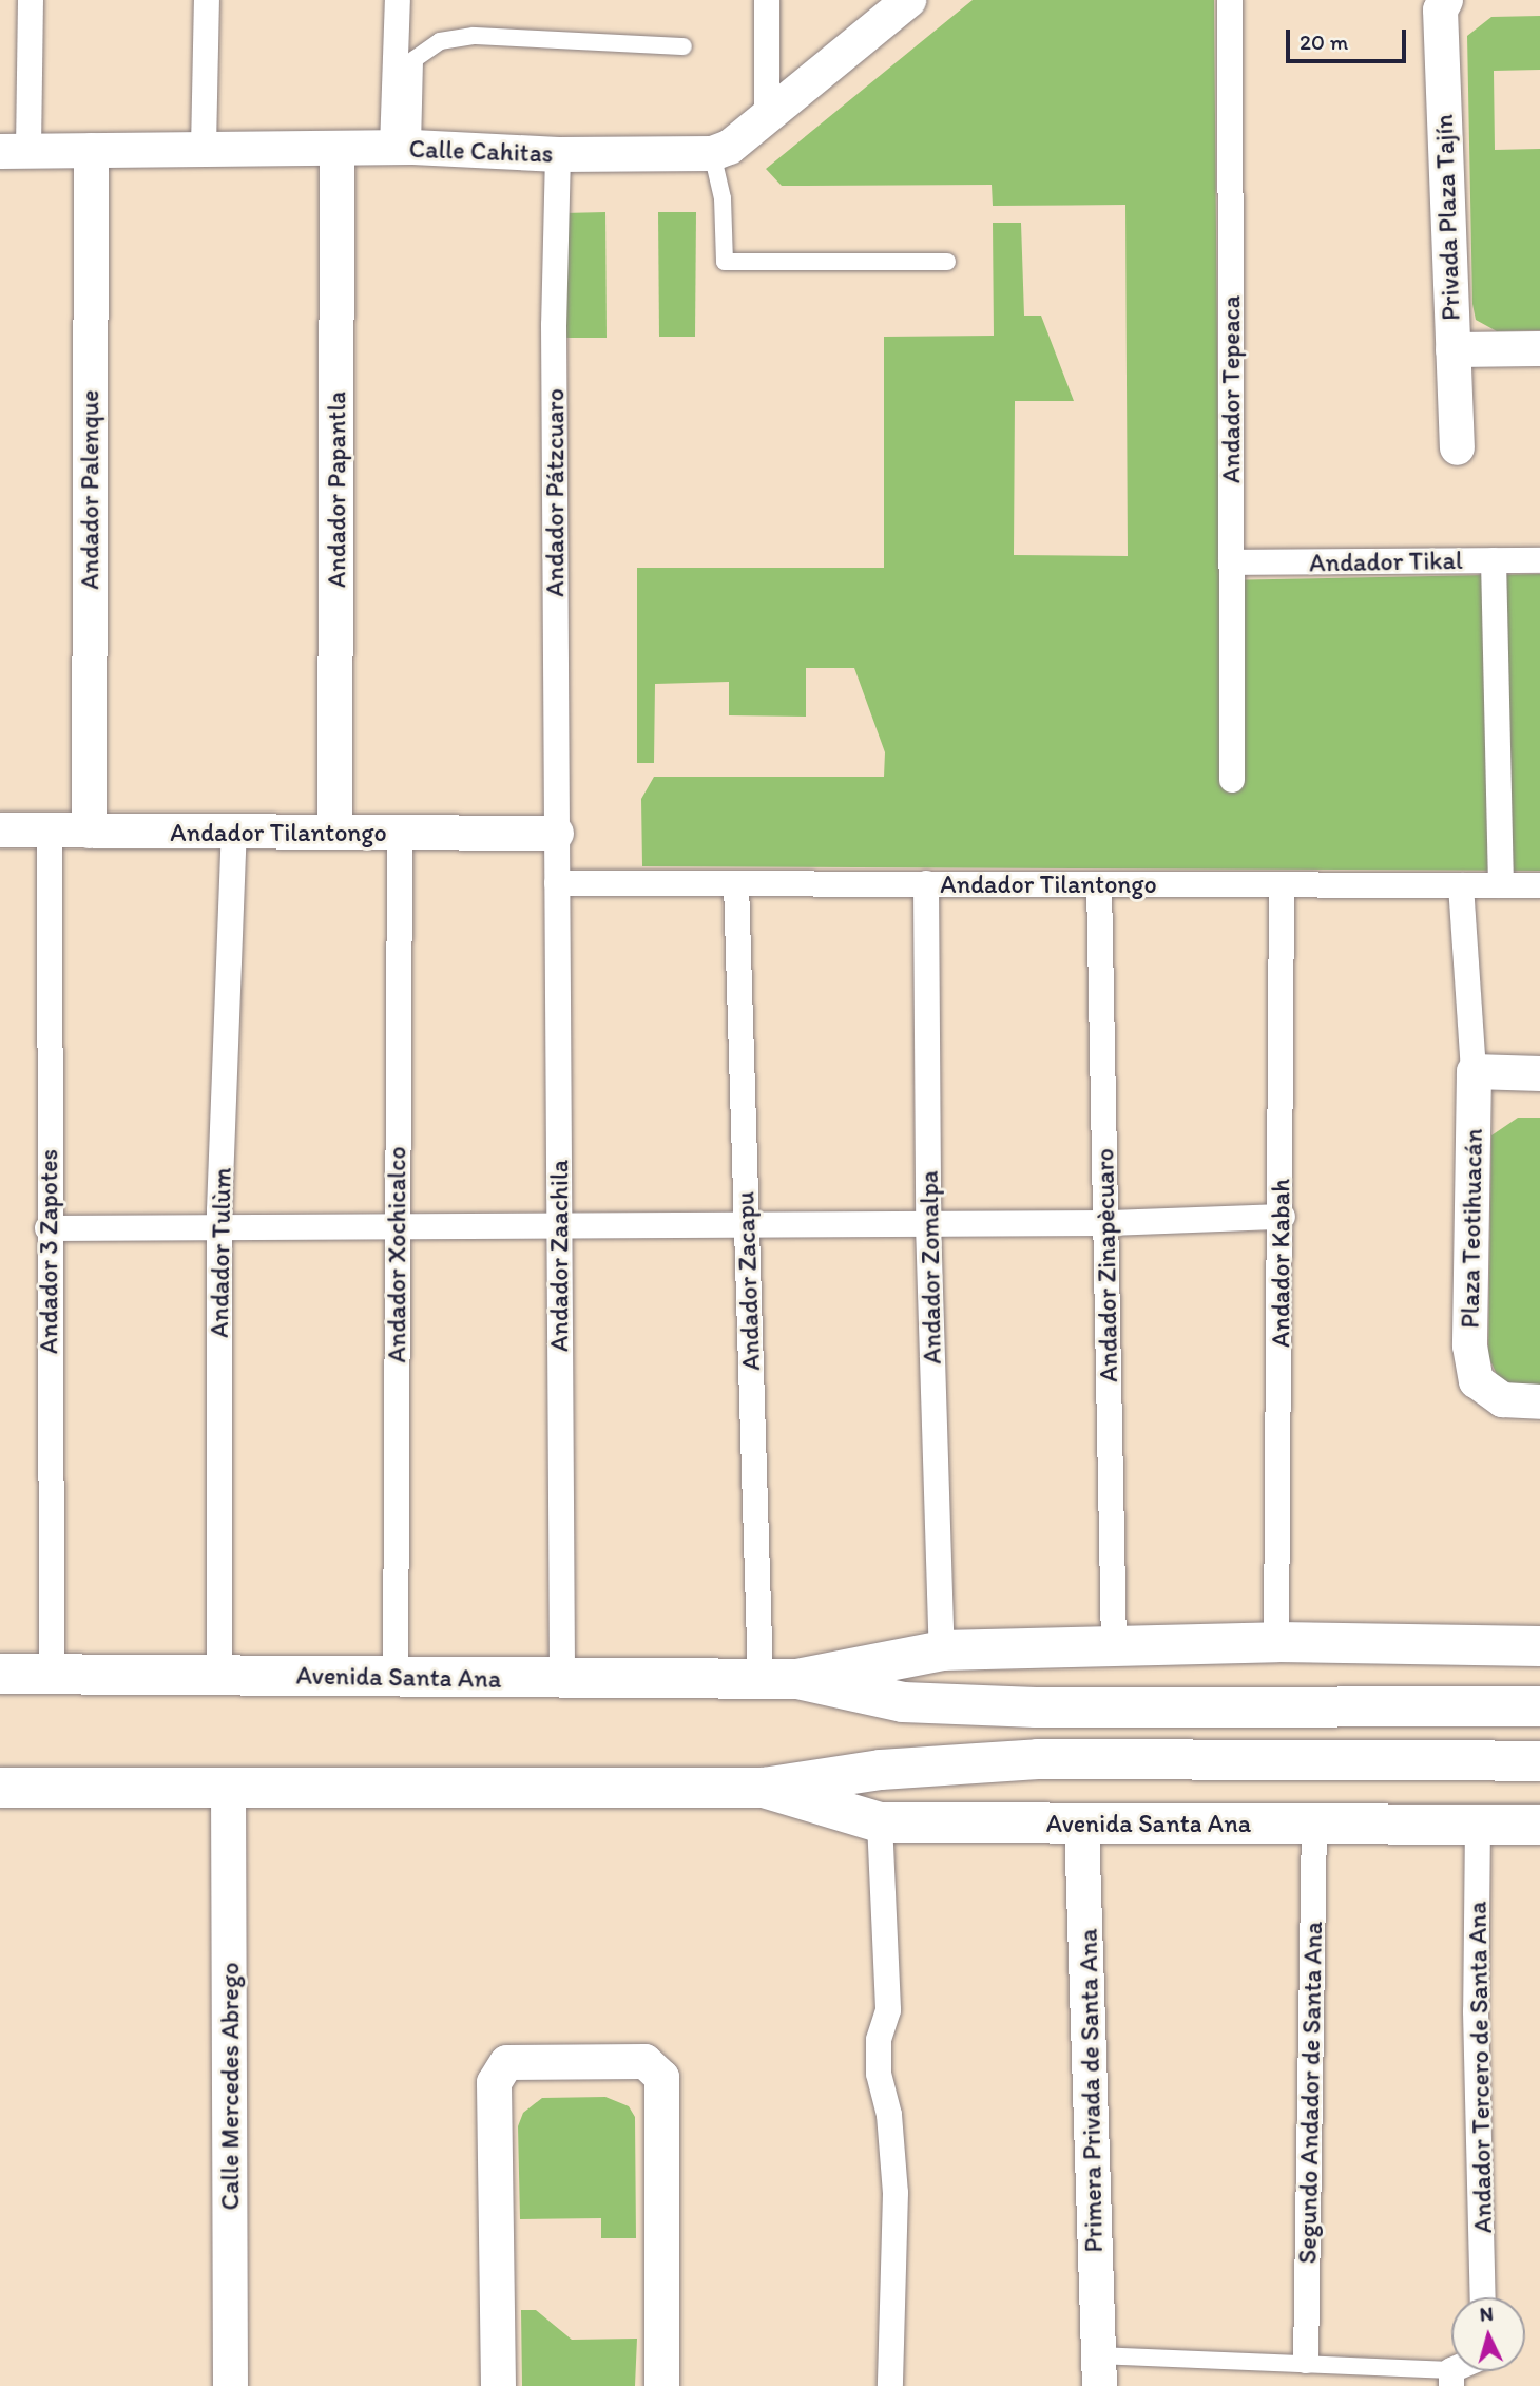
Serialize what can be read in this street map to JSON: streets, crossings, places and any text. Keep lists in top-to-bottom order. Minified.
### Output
{"streets":{"main road":["Avenida Santa Ana"],"street":["Calle Cahitas","Privada Plaza Tajín","Andador Tepeaca","Andador Palenque","Andador Papantla","Andador Pátzcuaro","Andador Tikal","Andador Tilantongo","Plaza Teotihuacán","Andador 3 Zapotes","Andador Tulùm","Andador Xochicalco","Andador Zaachila","Andador Kabah","Andador Zinapècuaro","Andador Zomalpa","Andador Zacapu","Andador Tercero de Santa Ana","Calle Mercedes Abrego","Primera Privada de Santa Ana","Segundo Andador de Santa Ana"]},"crossings":[["Calle Cahitas","Andador Palenque"],["Calle Cahitas","Andador Papantla"],["Calle Cahitas","Andador Pátzcuaro"],["Andador Tepeaca","Andador Tikal"],["Andador Palenque","Andador Tilantongo"],["Andador Papantla","Andador Tilantongo"],["Andador Pátzcuaro","Andador Tilantongo"],["Andador Pátzcuaro","Andador Zaachila"],["Andador Tilantongo","Andador 3 Zapotes"],["Andador Tilantongo","Andador Tulùm"],["Andador Tilantongo","Andador Xochicalco"],["Andador Tilantongo","Andador Zaachila"],["Andador Tilantongo","Andador Kabah"],["Andador Tilantongo","Andador Zinapècuaro"],["Andador Tilantongo","Andador Zomalpa"],["Andador Tilantongo","Andador Zacapu"],["Andador 3 Zapotes","Avenida Santa Ana"],["Andador Tulùm","Avenida Santa Ana"],["Andador Xochicalco","Avenida Santa Ana"],["Andador Zaachila","Avenida Santa Ana"],["Andador Kabah","Avenida Santa Ana"],["Andador Zinapècuaro","Avenida Santa Ana"],["Andador Zomalpa","Avenida Santa Ana"],["Andador Zacapu","Avenida Santa Ana"],["Avenida Santa Ana","Andador Tercero de Santa Ana"],["Avenida Santa Ana","Calle Mercedes Abrego"],["Avenida Santa Ana","Primera Privada de Santa Ana"],["Avenida Santa Ana","Segundo Andador de Santa Ana"],["Primera Privada de Santa Ana","Segundo Andador de Santa Ana"]],"scale_bar":"20 m","north":"top"}
